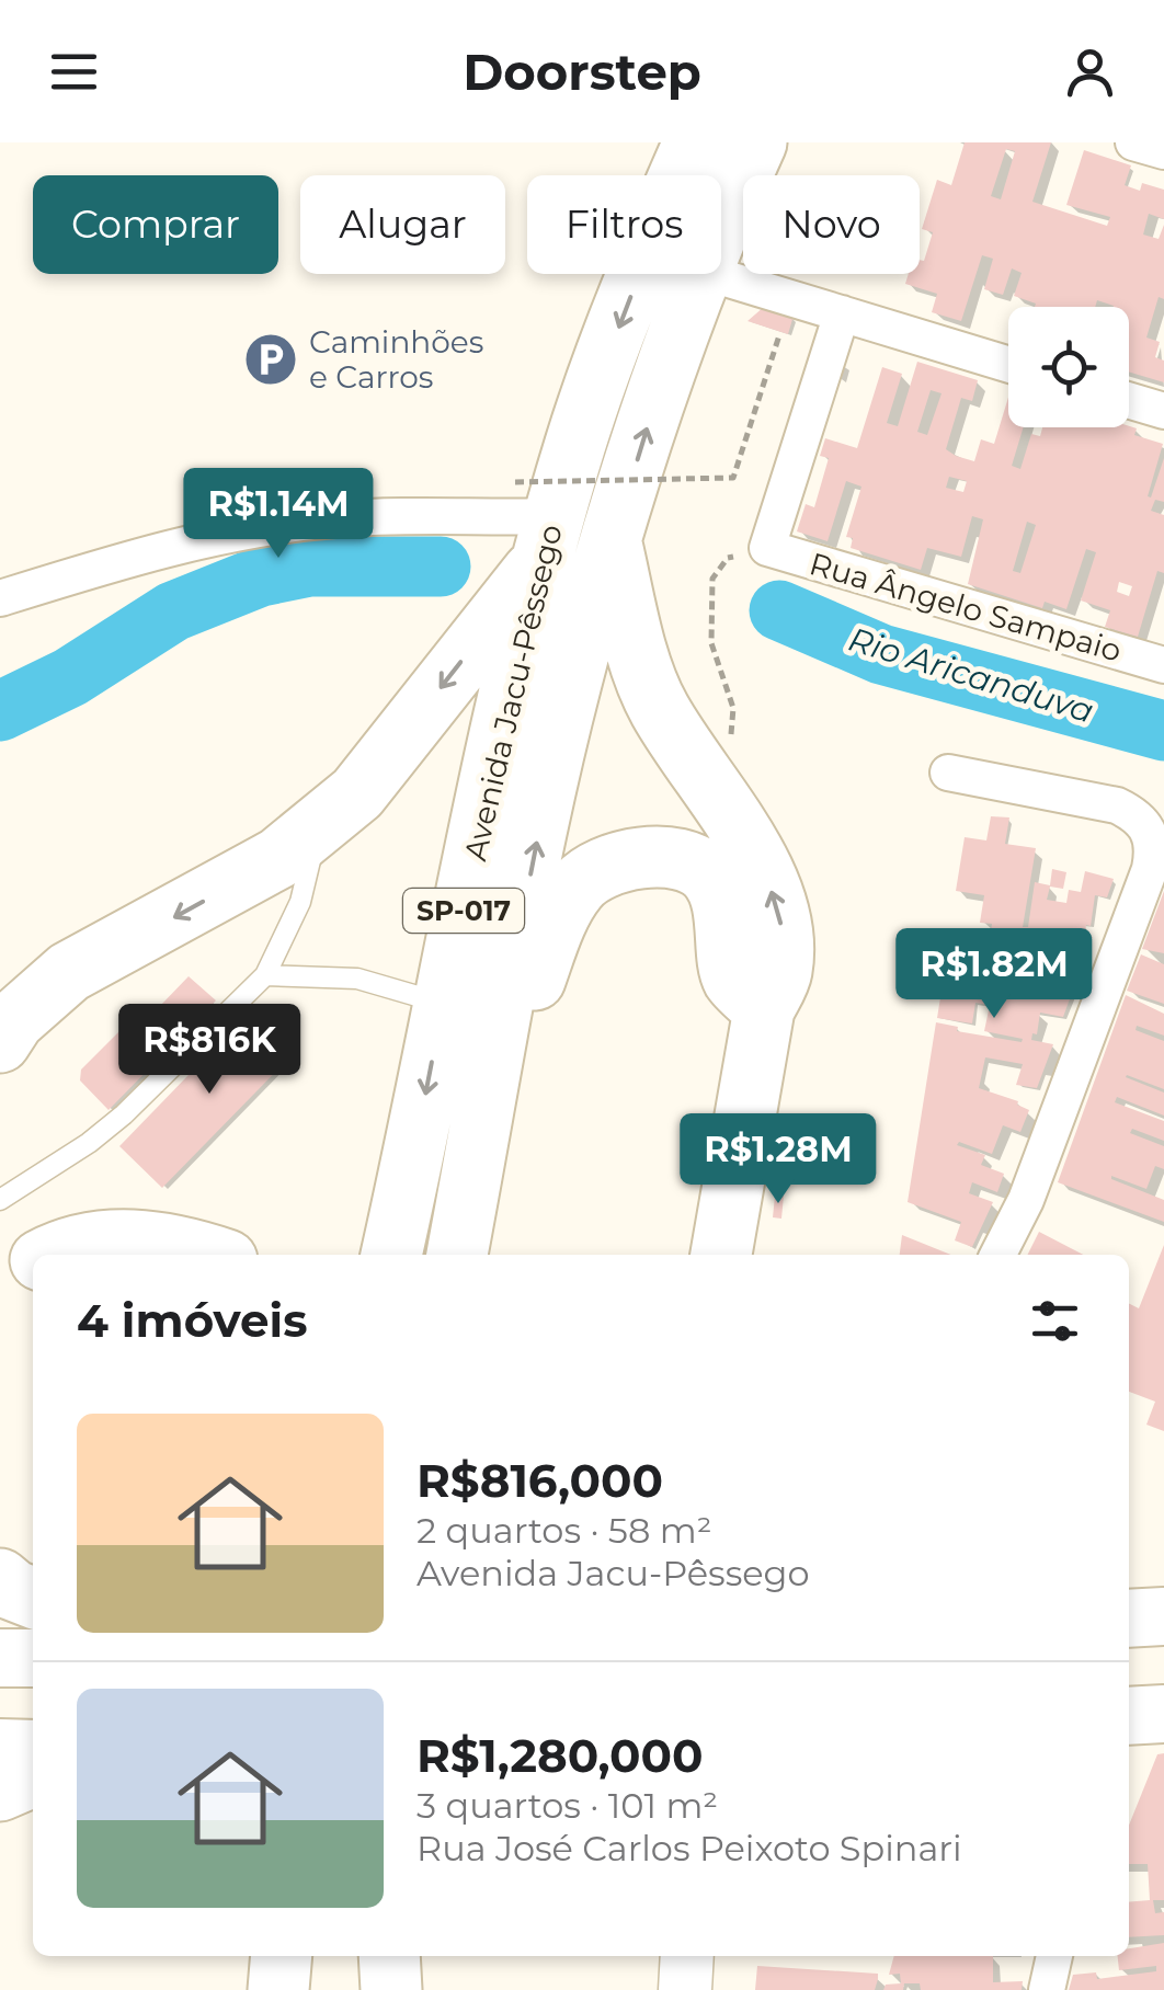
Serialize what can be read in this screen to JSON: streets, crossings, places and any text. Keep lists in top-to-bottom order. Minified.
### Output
{"streets":{"highway":["Avenida Jacu-Pêssego","SP-017"],"street":["Rua Ângelo Sampaio"]},"water":["Rio Aricanduva"],"places":{"parking":["Caminhões e Carros"]},"page":{"header":"Doorstep","chip":["Comprar","Alugar","Filtros","Novo"],"price":["R$1.14M","R$1.82M","R$816K","R$1.28M"],"heading":"4 imóveis","list":[{"name":"R$816,000","note":"2 quartos · 58 m² · Avenida Jacu-Pêssego"},{"name":"R$1,280,000","note":"3 quartos · 101 m² · Rua José Carlos Peixoto Spinari"}]}}
